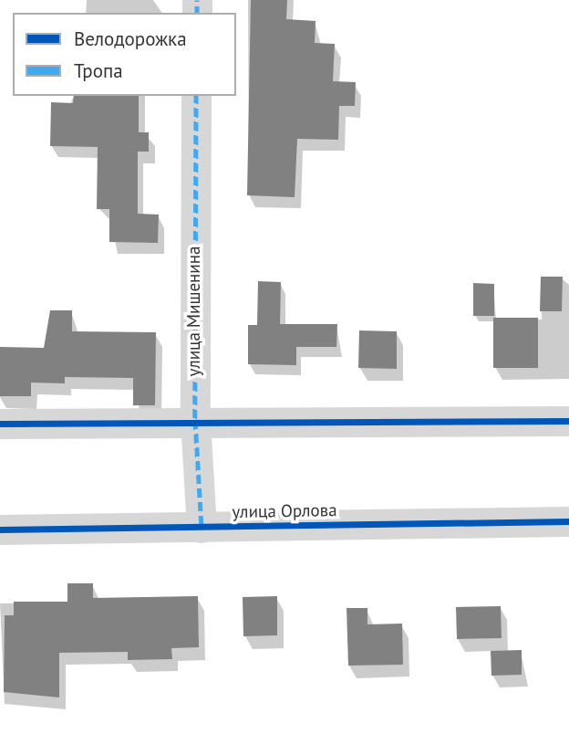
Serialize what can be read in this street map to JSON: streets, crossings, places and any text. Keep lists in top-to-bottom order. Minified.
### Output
{"streets":{"street":["улица Мишенина","улица Орлова"]},"crossings":[["улица Мишенина","улица Орлова"]],"legend":["Велодорожка","Тропа"]}
